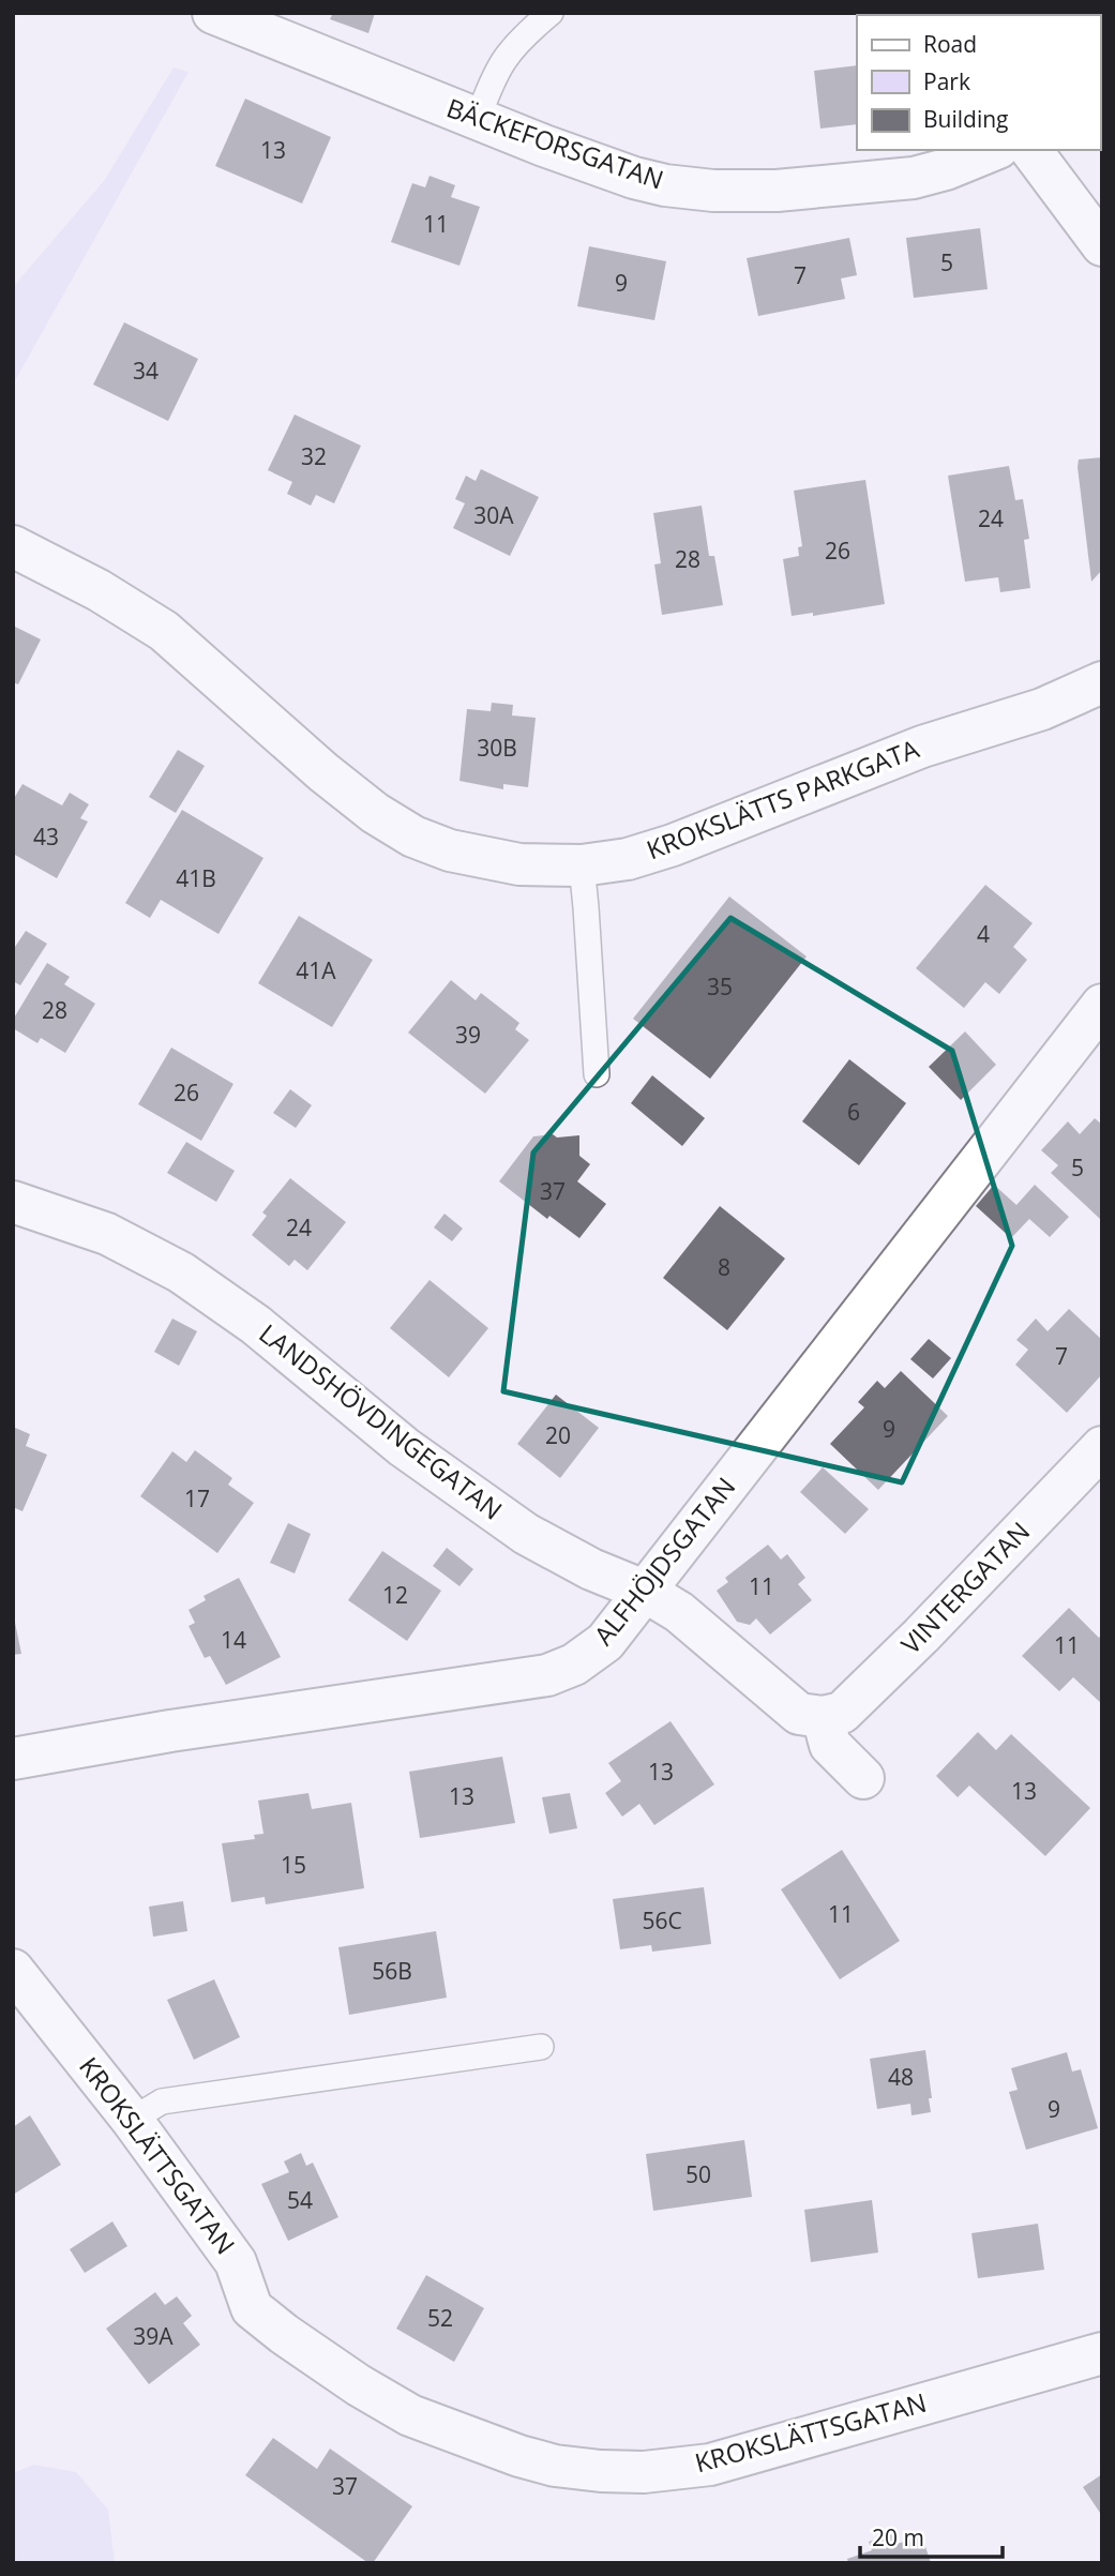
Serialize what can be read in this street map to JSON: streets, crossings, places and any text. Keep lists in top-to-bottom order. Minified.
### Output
{"streets":{"street":["BÄCKEFORSGATAN","KROKSLÄTTS PARKGATA","LANDSHÖVDINGEGATAN","ALFHÖJDSGATAN","VINTERGATAN","KROKSLÄTTSGATAN"]},"crossings":[["LANDSHÖVDINGEGATAN","ALFHÖJDSGATAN"],["LANDSHÖVDINGEGATAN","VINTERGATAN"]],"house_numbers":["13","11","5","7","9","34","32","30A","24","26","28","30B","43","41B","4","41A","35","28","39","26","6","5","37","24","8","7","9","20","17","11","12","14","11","13","13","13","15","11","56C","56B","48","9","50","54","52","39A","37"],"legend":["Road","Park","Building"],"scale_bar":"20 m"}
